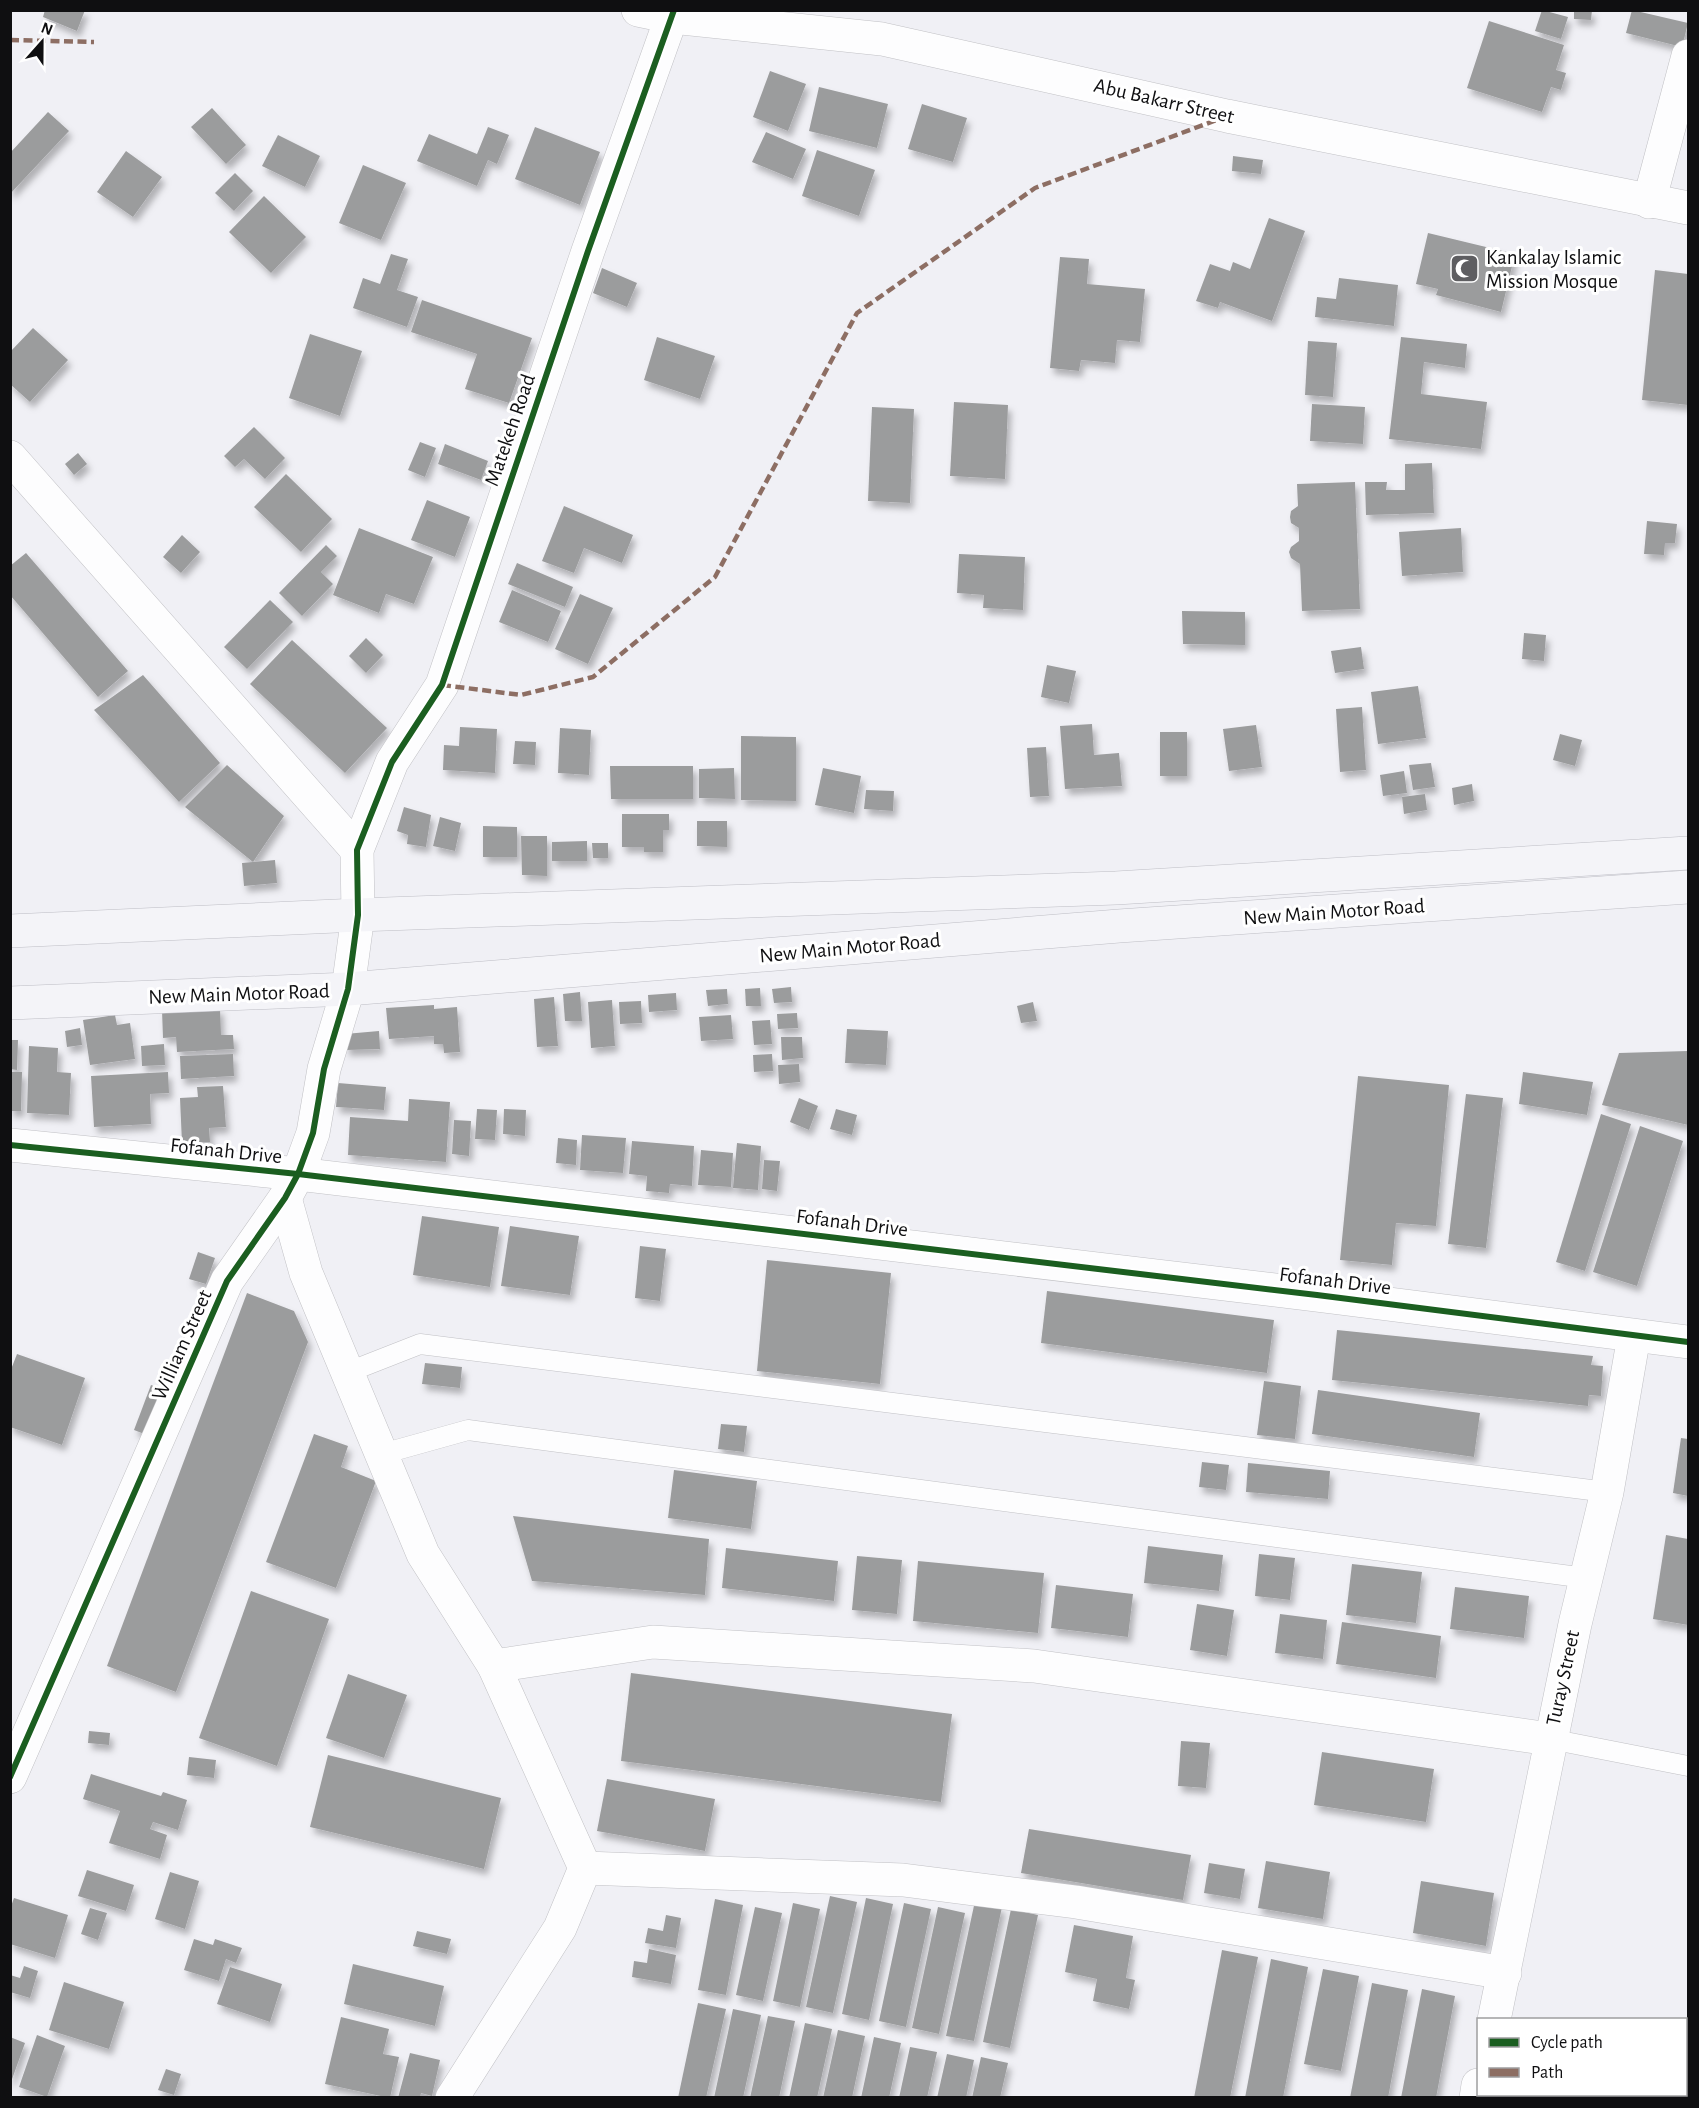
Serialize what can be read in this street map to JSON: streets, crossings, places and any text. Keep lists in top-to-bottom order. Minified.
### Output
{"streets":{"highway":["New Main Motor Road"],"street":["Abu Bakarr Street","Matekeh Road","Fofanah Drive","William Street","Turay Street"]},"crossings":[["Abu Bakarr Street","Matekeh Road"],["Matekeh Road","William Street"],["New Main Motor Road","William Street"],["Fofanah Drive","William Street"],["Fofanah Drive","Turay Street"]],"places":{"mosque":["Kankalay Islamic Mission Mosque"]},"legend":["Cycle path","Path"],"north":"top"}
